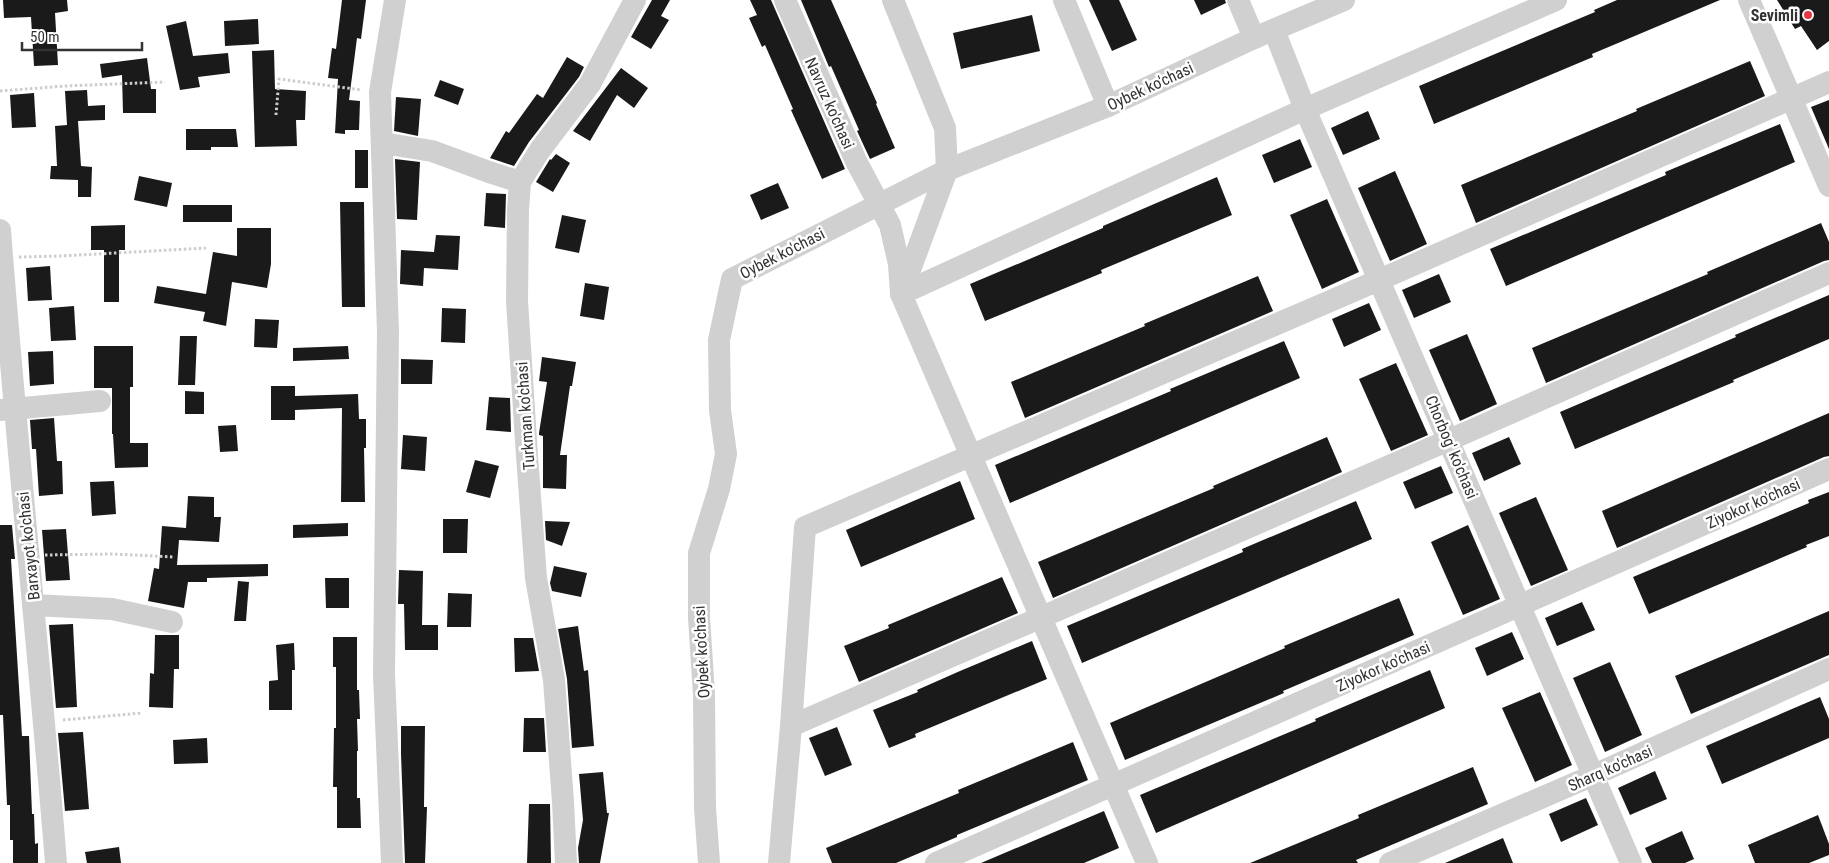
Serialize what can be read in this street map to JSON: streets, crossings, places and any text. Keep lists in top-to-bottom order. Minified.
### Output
{"streets":{"street":["Oybek ko'chasi","Navruz ko'chasi","Turkman ko'chasi","Chorbog' ko'chasi","Ziyokor ko'chasi","Barxayot ko'chasi","Sharq ko'chasi"]},"crossings":[["Oybek ko'chasi","Navruz ko'chasi"],["Oybek ko'chasi","Chorbog' ko'chasi"],["Navruz ko'chasi","Ziyokor ko'chasi"],["Chorbog' ko'chasi","Ziyokor ko'chasi"],["Chorbog' ko'chasi","Sharq ko'chasi"]],"places":["Sevimli"],"scale_bar":"50 m"}
